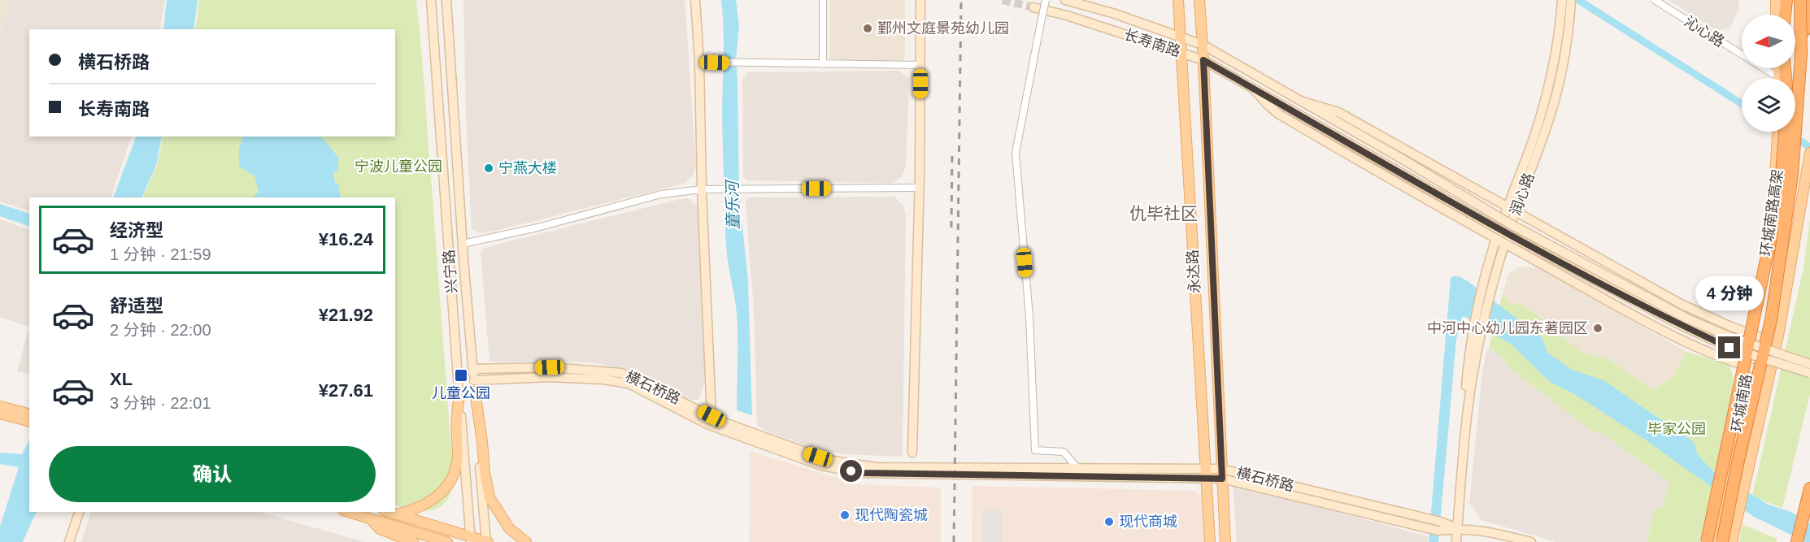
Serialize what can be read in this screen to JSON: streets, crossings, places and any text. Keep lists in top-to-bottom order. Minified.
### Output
{"streets":{"highway":["环城南路高架"],"main road":["长寿南路","润心路","兴宁路","永达路","横石桥路","环城南路"],"street":["沁心路"]},"crossings":[["长寿南路","永达路"],["润心路","横石桥路"],["兴宁路","横石桥路"],["永达路","横石桥路"]],"districts":["仇毕社区"],"water":["童乐河"],"parks":["宁波儿童公园","毕家公园"],"places":{"other":["鄞州文庭景苑幼儿园","宁燕大楼","中河中心幼儿园东著园区","现代陶瓷城","现代商城"],"transit":["儿童公园"]},"north":"left","page":{"banner":["横石桥路","长寿南路"],"list":[{"name":"经济型","note":"1 分钟 · 21:59","value":"¥16.24"},{"name":"舒适型","note":"2 分钟 · 22:00","value":"¥21.92"},{"name":"XL","note":"3 分钟 · 22:01","value":"¥27.61"}],"bubble":"4 分钟","buttons":"确认"}}
